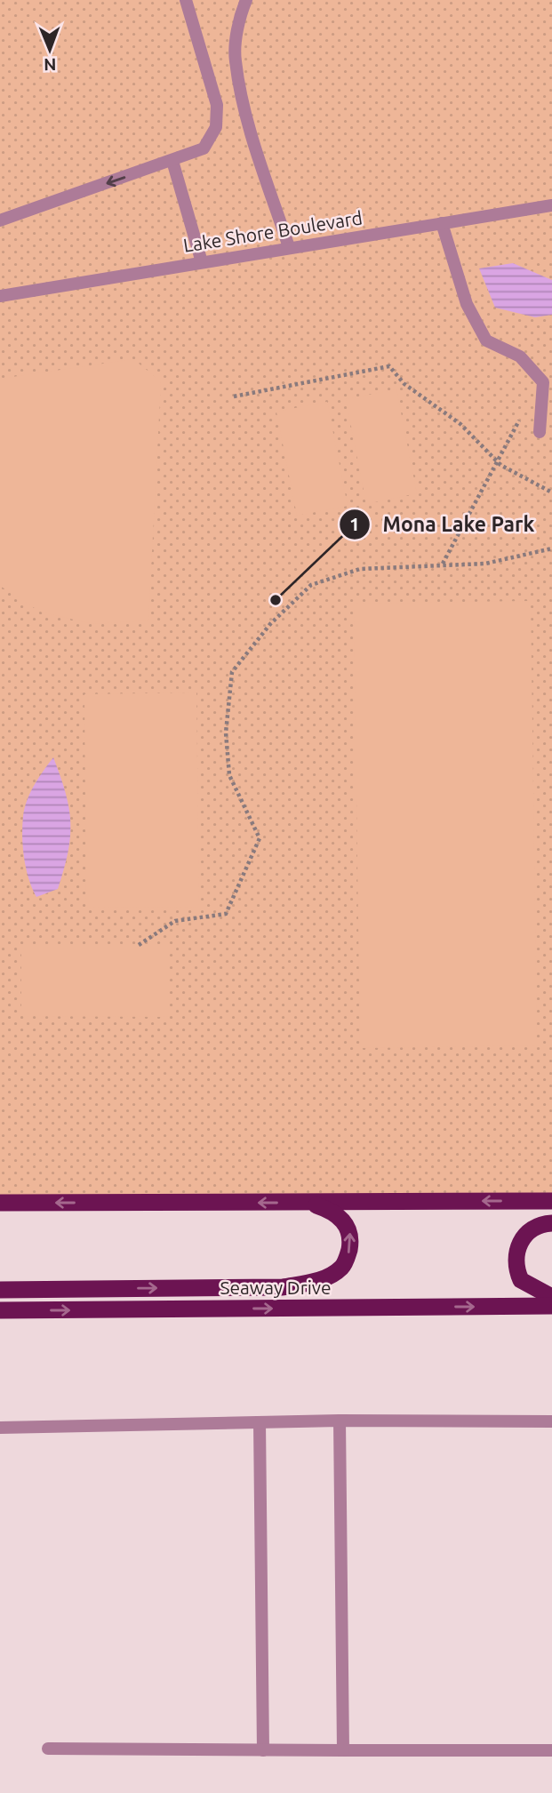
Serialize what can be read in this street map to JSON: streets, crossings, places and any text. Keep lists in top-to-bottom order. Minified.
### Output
{"streets":{"highway":["Seaway Drive"],"street":["Lake Shore Boulevard"]},"places":["Mona Lake Park"],"north":"bottom"}
